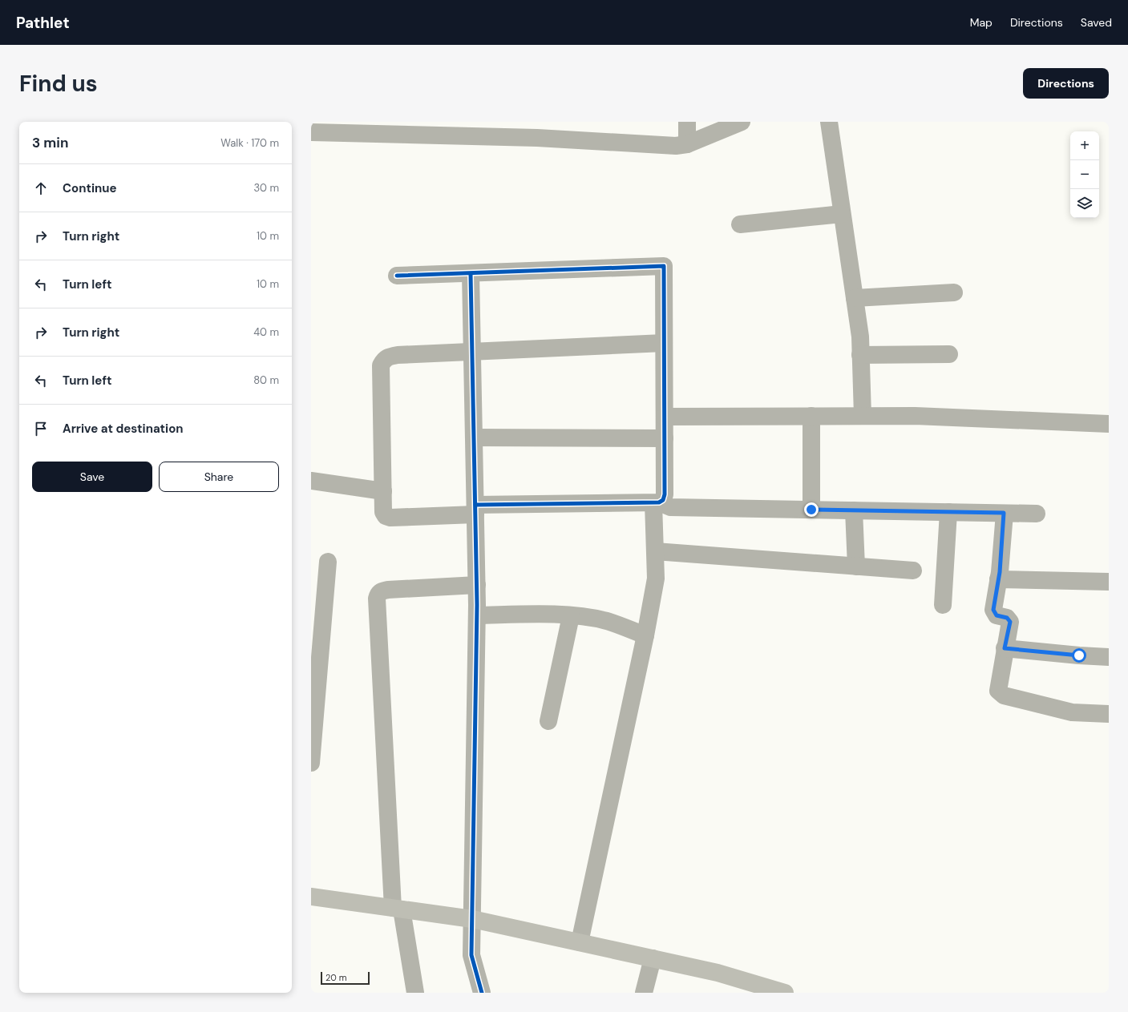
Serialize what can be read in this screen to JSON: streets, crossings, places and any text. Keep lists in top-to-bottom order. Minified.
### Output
{"scale_bar":"20 m","page":{"header":"Pathlet","nav":["Map","Directions","Saved"],"buttons":["Directions",["Save","Share"]],"title":"Find us","heading":["3 min","Walk · 170 m"],"map_buttons":["+","−"],"list":[["Continue","30 m"],["Turn right","10 m"],["Turn left","10 m"],["Turn right","40 m"],["Turn left","80 m"],"Arrive at destination"],"scale":"20 m"}}
